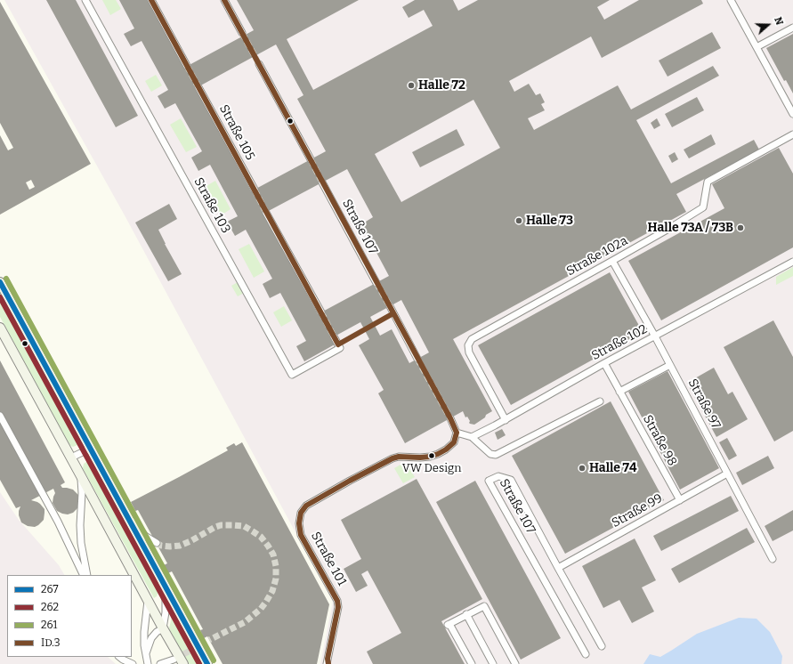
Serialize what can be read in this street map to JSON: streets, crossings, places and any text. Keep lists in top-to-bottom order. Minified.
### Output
{"streets":{"street":["Straße 105","Straße 103","Straße 107","Straße 102a","Straße 102","Straße 97","Straße 98","Straße 99","Straße 101"]},"crossings":[["Straße 107","Straße 99"],["Straße 102a","Straße 102"],["Straße 102a","Straße 97"],["Straße 102","Straße 97"],["Straße 102","Straße 98"],["Straße 97","Straße 99"],["Straße 98","Straße 99"]],"places":["Halle 72","Halle 73","Halle 73A / 73B","VW Design","Halle 74"],"lines":["transit line ID.3","transit line 261","transit line 267","transit line 262"],"legend":["267","262","261","ID.3"],"north":"right"}
